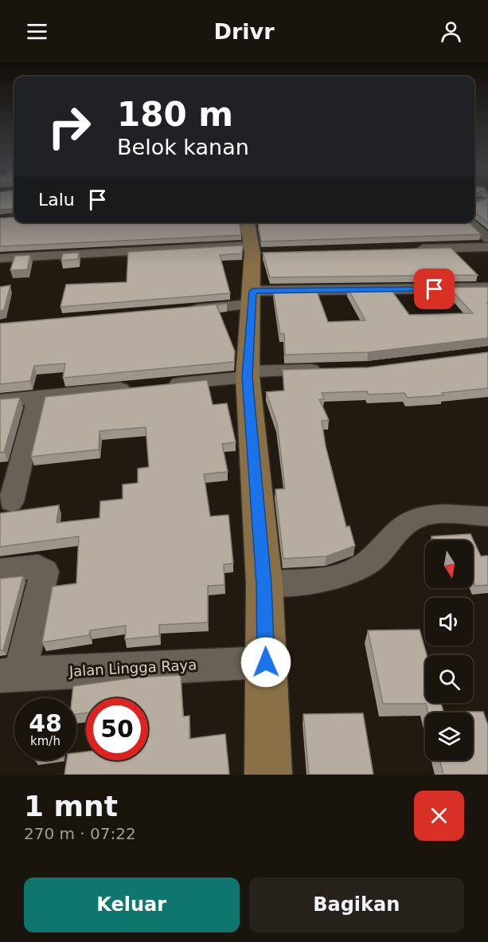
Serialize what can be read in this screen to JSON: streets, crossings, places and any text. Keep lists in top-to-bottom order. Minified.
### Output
{"streets":{"street":["Jalan Lingga Raya"]},"north":"bottom","page":{"header":"Drivr","turn":["180 m","Belok kanan"],"then":"Lalu","speed":"48 km/h","limit":"50","heading":["1 mnt","270 m · 07:22"],"buttons":["Keluar","Bagikan"]}}
